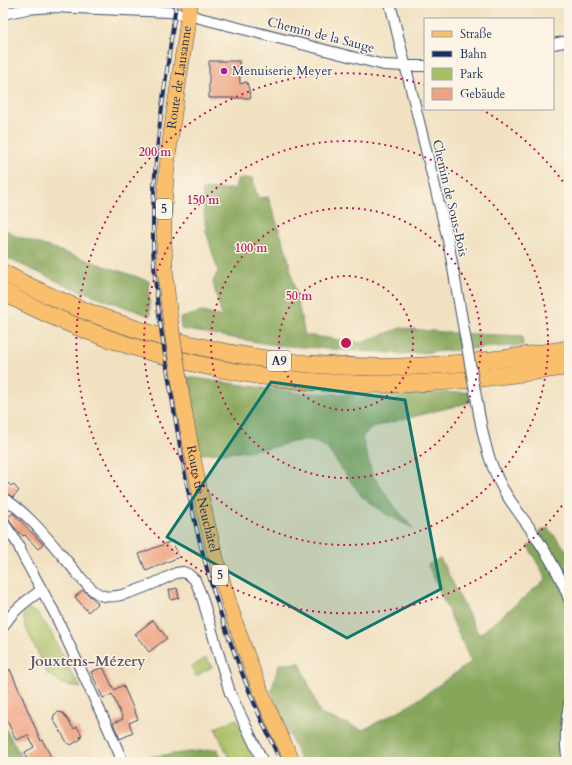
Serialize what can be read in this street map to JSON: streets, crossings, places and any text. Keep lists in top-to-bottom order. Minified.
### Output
{"streets":{"highway":["A9"],"main road":["Route de Lausanne","5","Route de Neuchâtel"],"street":["Chemin de la Sauge","Chemin de Sous-Bois"]},"crossings":[["Chemin de la Sauge","Route de Lausanne"],["Chemin de la Sauge","Chemin de Sous-Bois"],["Route de Lausanne","Route de Neuchâtel"]],"districts":["Jouxtens-Mézery"],"places":["Menuiserie Meyer"],"legend":["Straße","Bahn","Park","Gebäude"],"rings":["200 m","150 m","100 m","50 m"]}
